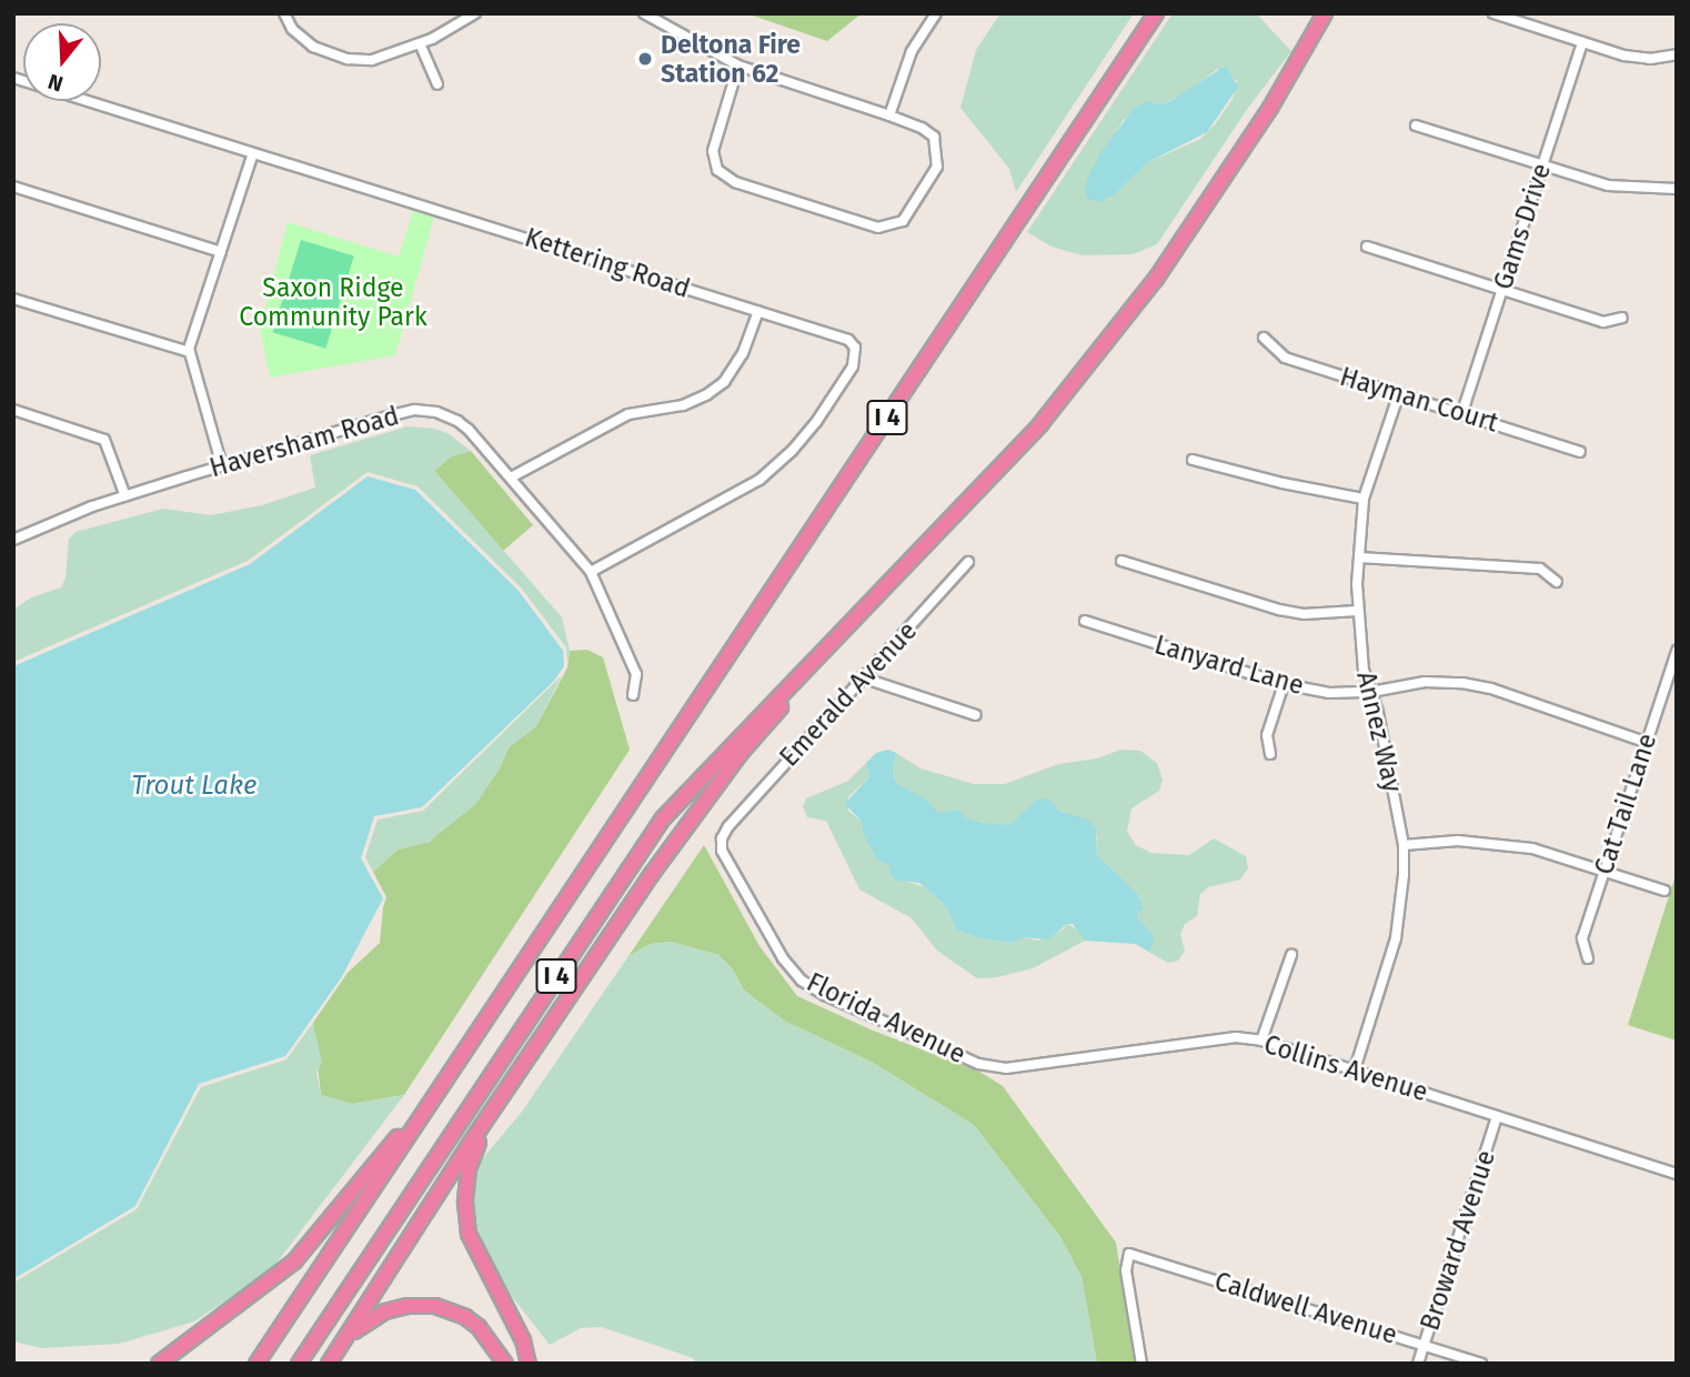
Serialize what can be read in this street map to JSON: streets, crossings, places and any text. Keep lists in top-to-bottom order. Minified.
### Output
{"streets":{"highway":["I 4"],"street":["Gams Drive","Kettering Road","Hayman Court","Haversham Road","Lanyard Lane","Emerald Avenue","Annez Way","Cat Tail Lane","Florida Avenue","Collins Avenue","Broward Avenue","Caldwell Avenue"]},"crossings":[["Gams Drive","Hayman Court"],["Kettering Road","Haversham Road"],["Hayman Court","Annez Way"],["Lanyard Lane","Annez Way"],["Lanyard Lane","Cat Tail Lane"],["Emerald Avenue","Florida Avenue"],["Annez Way","Collins Avenue"],["Florida Avenue","Collins Avenue"],["Collins Avenue","Broward Avenue"],["Broward Avenue","Caldwell Avenue"]],"water":["Trout Lake"],"parks":["Saxon Ridge Community Park"],"places":["Deltona Fire Station 62"],"north":"bottom"}
